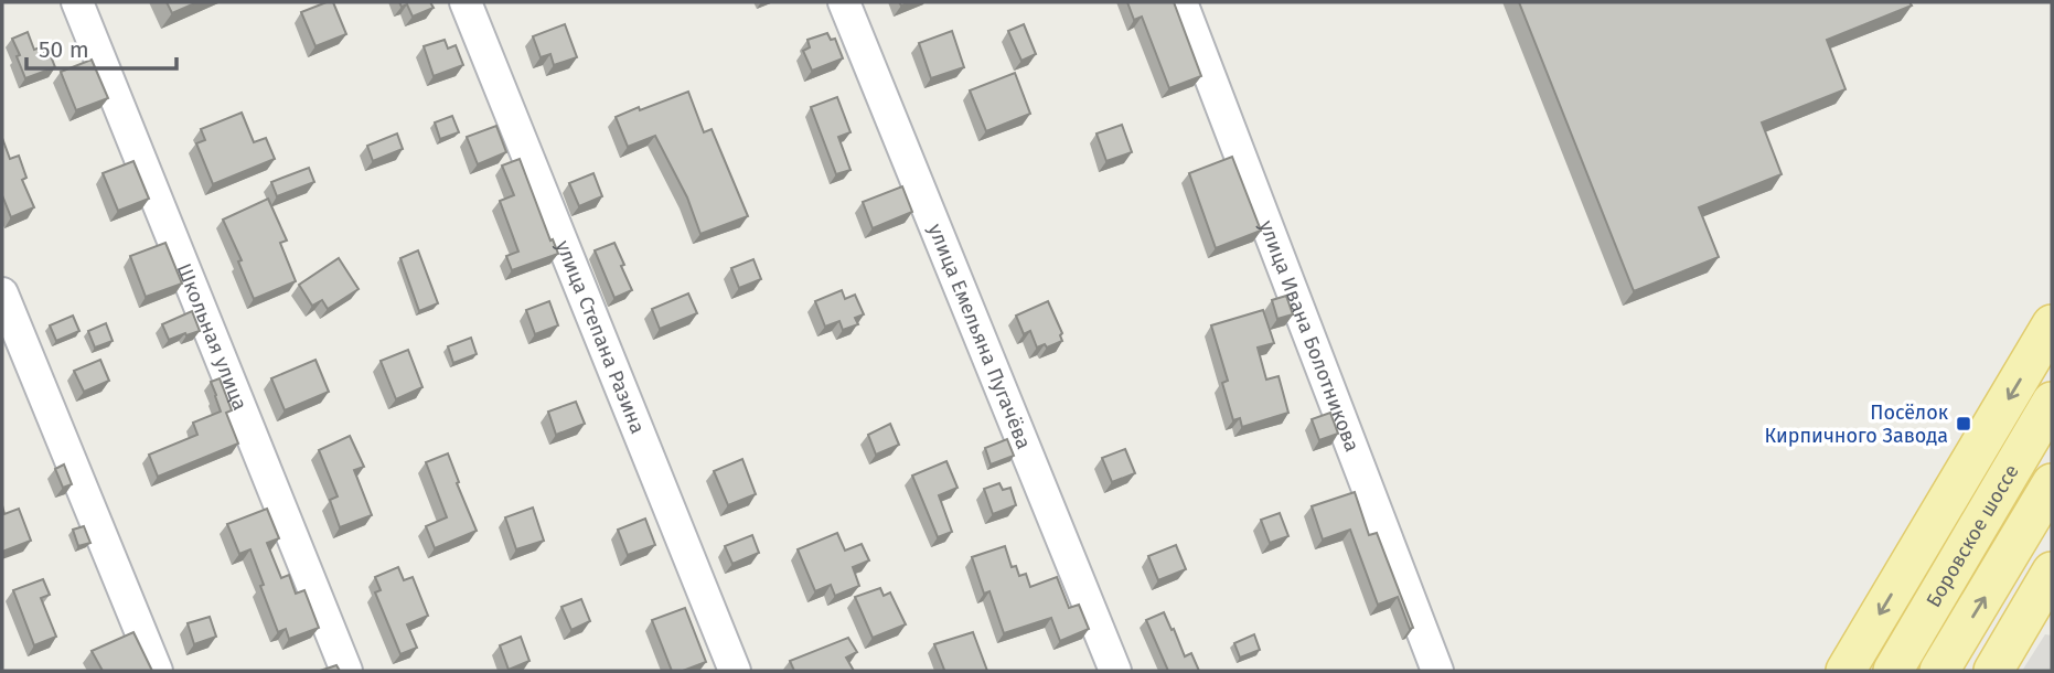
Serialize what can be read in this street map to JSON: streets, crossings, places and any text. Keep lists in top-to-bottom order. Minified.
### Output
{"streets":{"main road":["Боровское шоссе"],"street":["Школьная улица","улица Степана Разина","улица Емельяна Пугачёва","улица Ивана Болотникова"]},"places":{"transit":["Посёлок Кирпичного Завода"]},"scale_bar":"50 m"}
